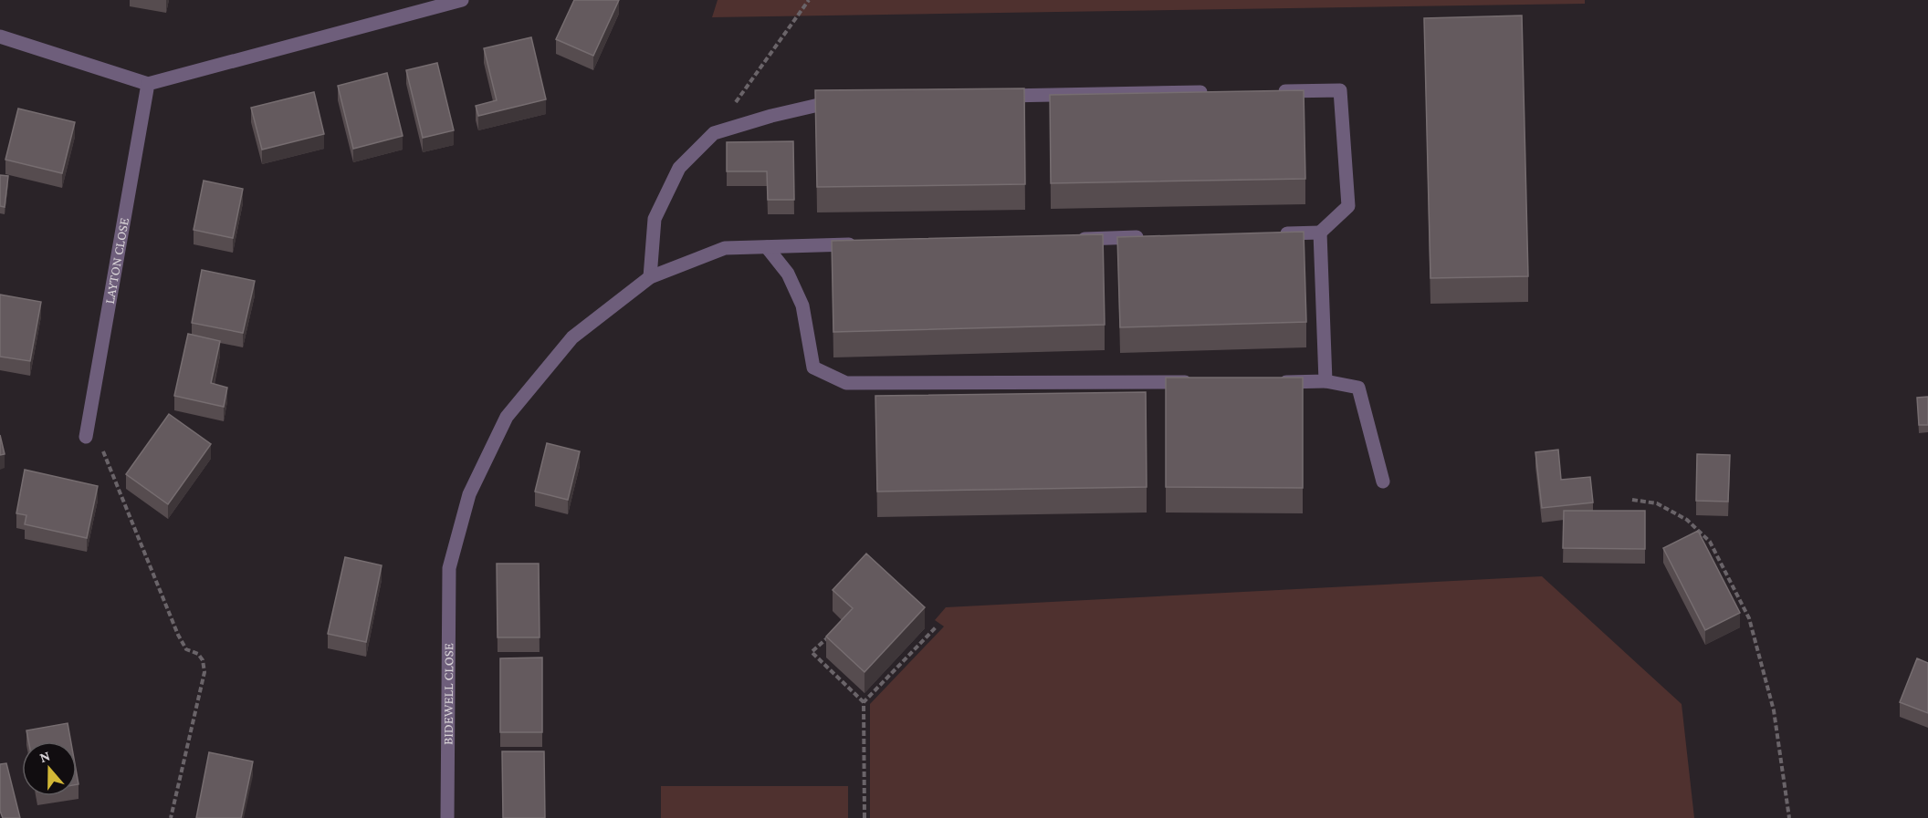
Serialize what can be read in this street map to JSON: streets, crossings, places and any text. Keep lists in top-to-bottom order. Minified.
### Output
{"streets":{"street":["LAYTON CLOSE","BIDEWELL CLOSE"]},"north":"top"}
